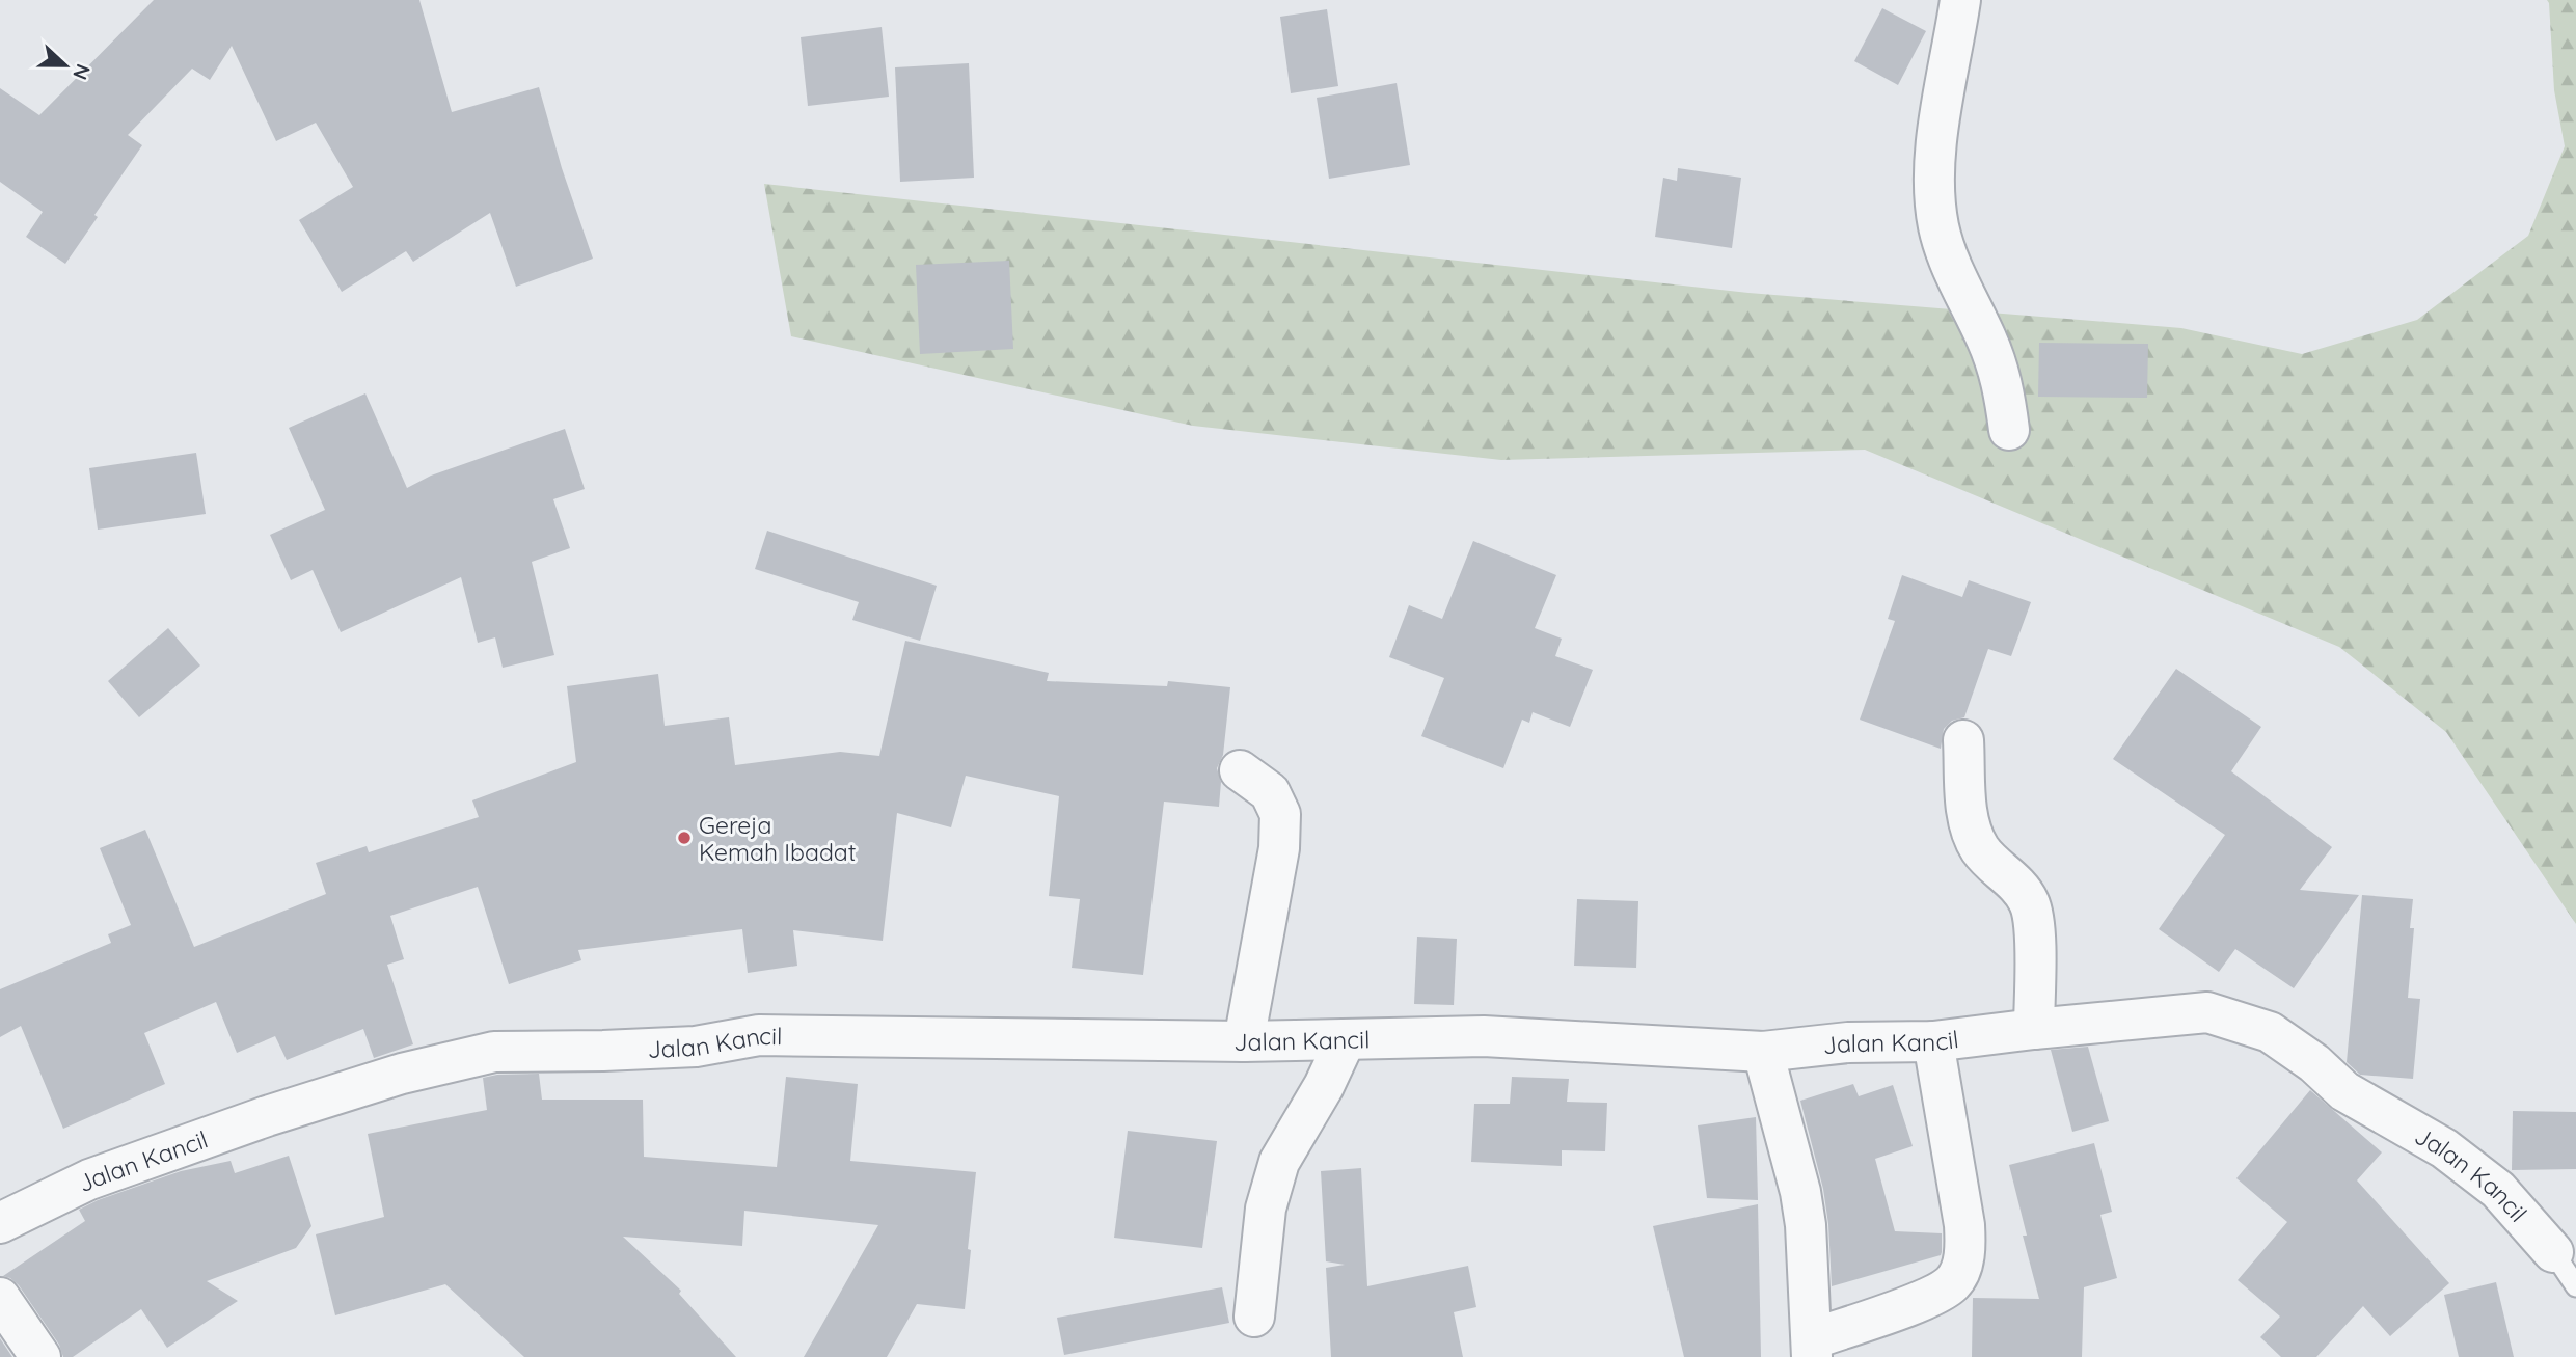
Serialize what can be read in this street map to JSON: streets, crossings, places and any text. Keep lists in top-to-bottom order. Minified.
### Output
{"streets":{"street":["Jalan Kancil"]},"places":["Gereja Kemah Ibadat"],"north":"right"}
